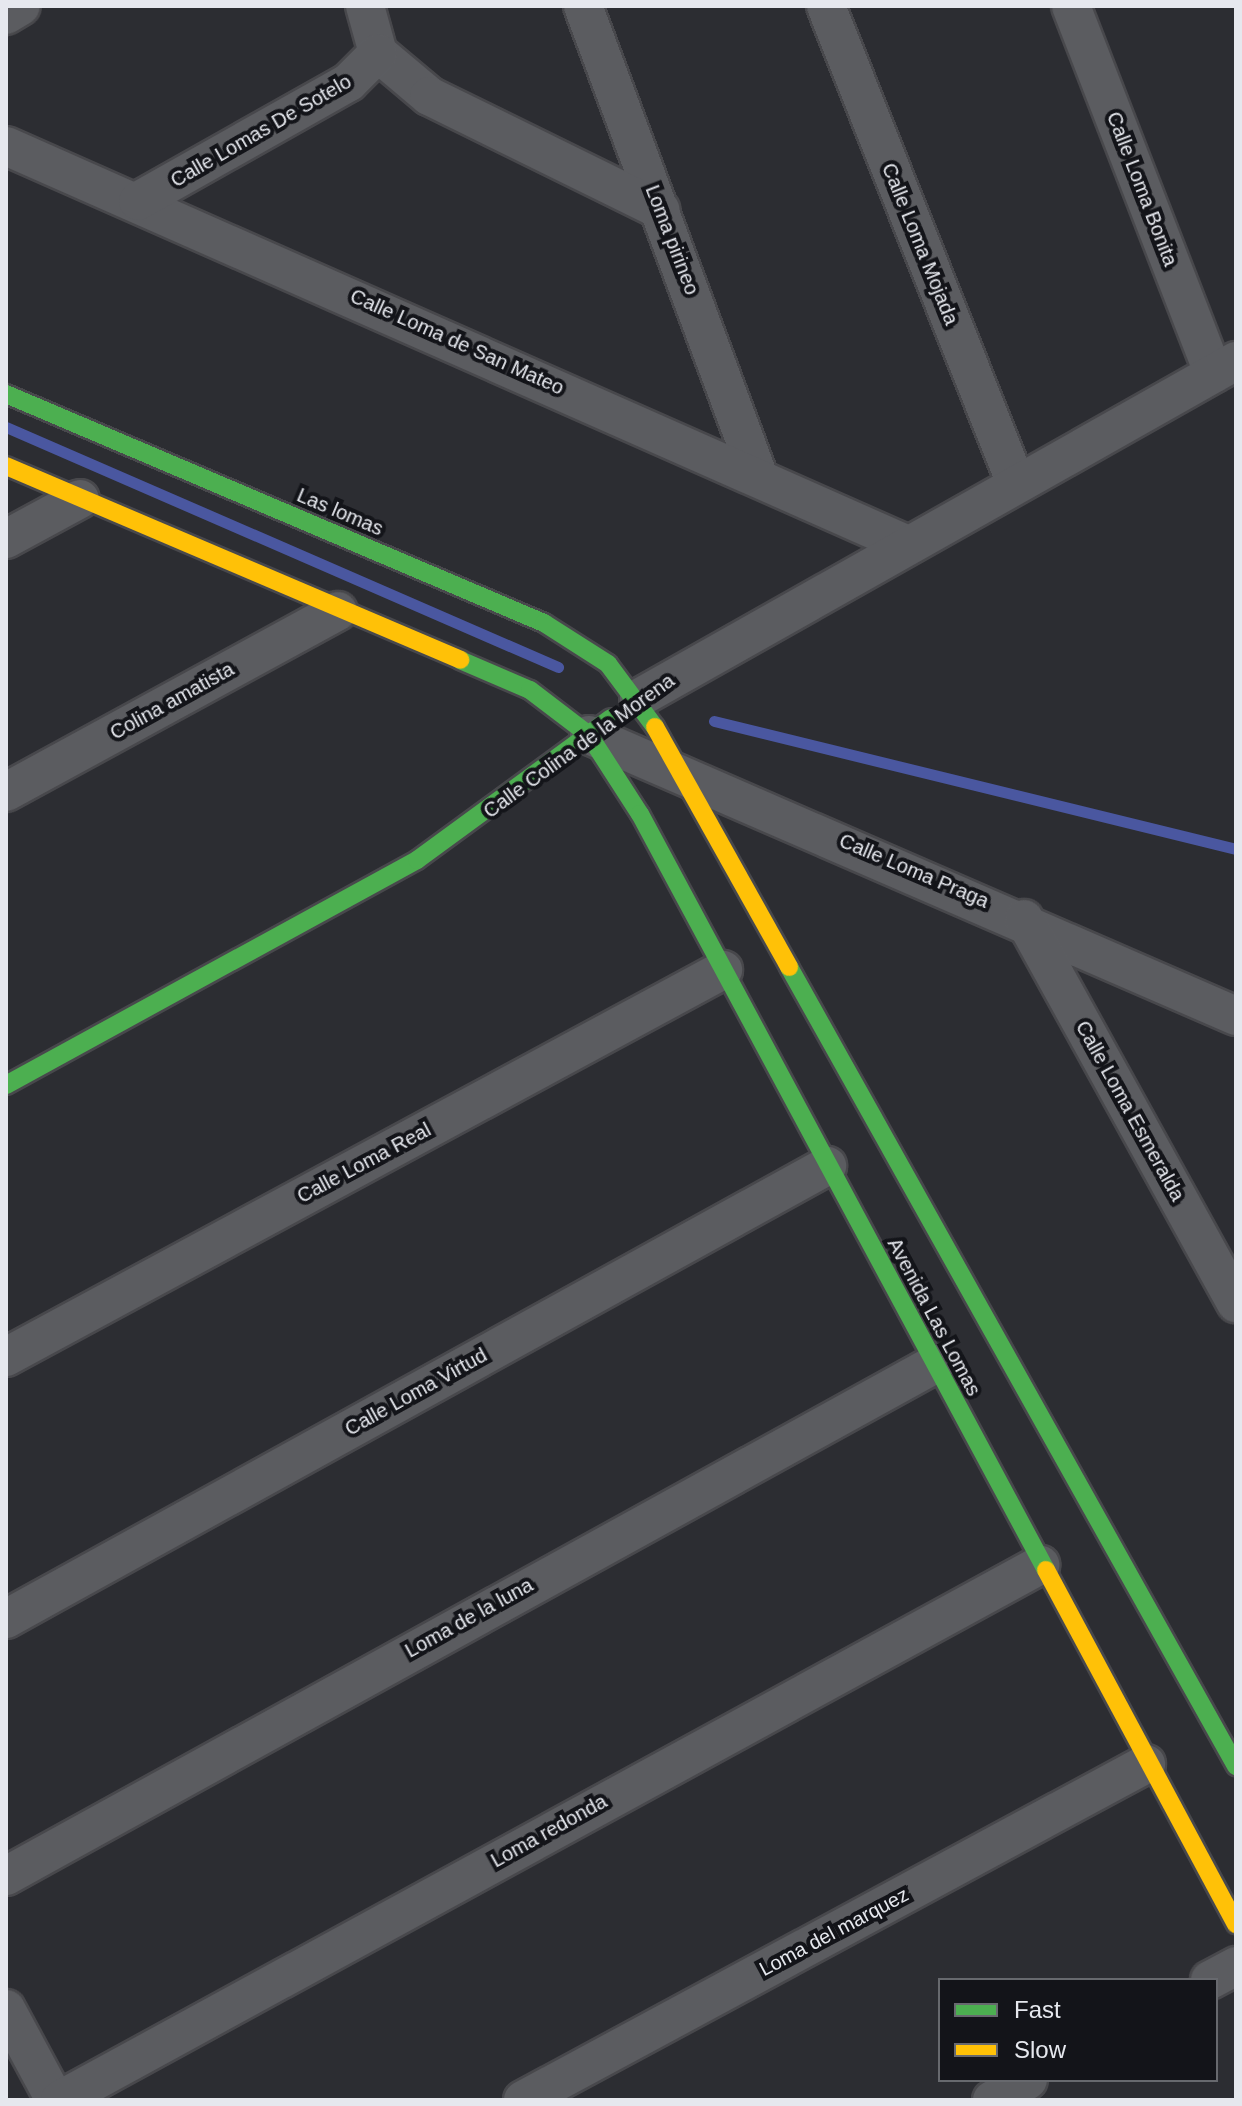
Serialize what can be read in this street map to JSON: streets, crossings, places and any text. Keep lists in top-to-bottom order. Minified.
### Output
{"streets":{"street":["Calle Lomas De Sotelo","Calle Loma Bonita","Loma pirineo","Calle Loma Mojada","Calle Loma de San Mateo","Las lomas","Colina amatista","Calle Colina de la Morena","Calle Loma Praga","Calle Loma Esmeralda","Calle Loma Real","Avenida Las Lomas","Calle Loma Virtud","Loma de la luna","Loma redonda","Loma del marquez"]},"crossings":[["Calle Lomas De Sotelo","Calle Loma de San Mateo"],["Calle Loma Bonita","Calle Colina de la Morena"],["Loma pirineo","Calle Loma de San Mateo"],["Calle Loma Mojada","Calle Colina de la Morena"],["Calle Loma de San Mateo","Calle Colina de la Morena"],["Las lomas","Calle Colina de la Morena"],["Calle Colina de la Morena","Calle Loma Praga"],["Calle Colina de la Morena","Avenida Las Lomas"],["Calle Loma Praga","Calle Loma Esmeralda"],["Calle Loma Praga","Avenida Las Lomas"],["Calle Loma Real","Avenida Las Lomas"],["Avenida Las Lomas","Calle Loma Virtud"],["Avenida Las Lomas","Loma de la luna"],["Avenida Las Lomas","Loma redonda"],["Avenida Las Lomas","Loma del marquez"]],"legend":["Fast","Slow"]}
